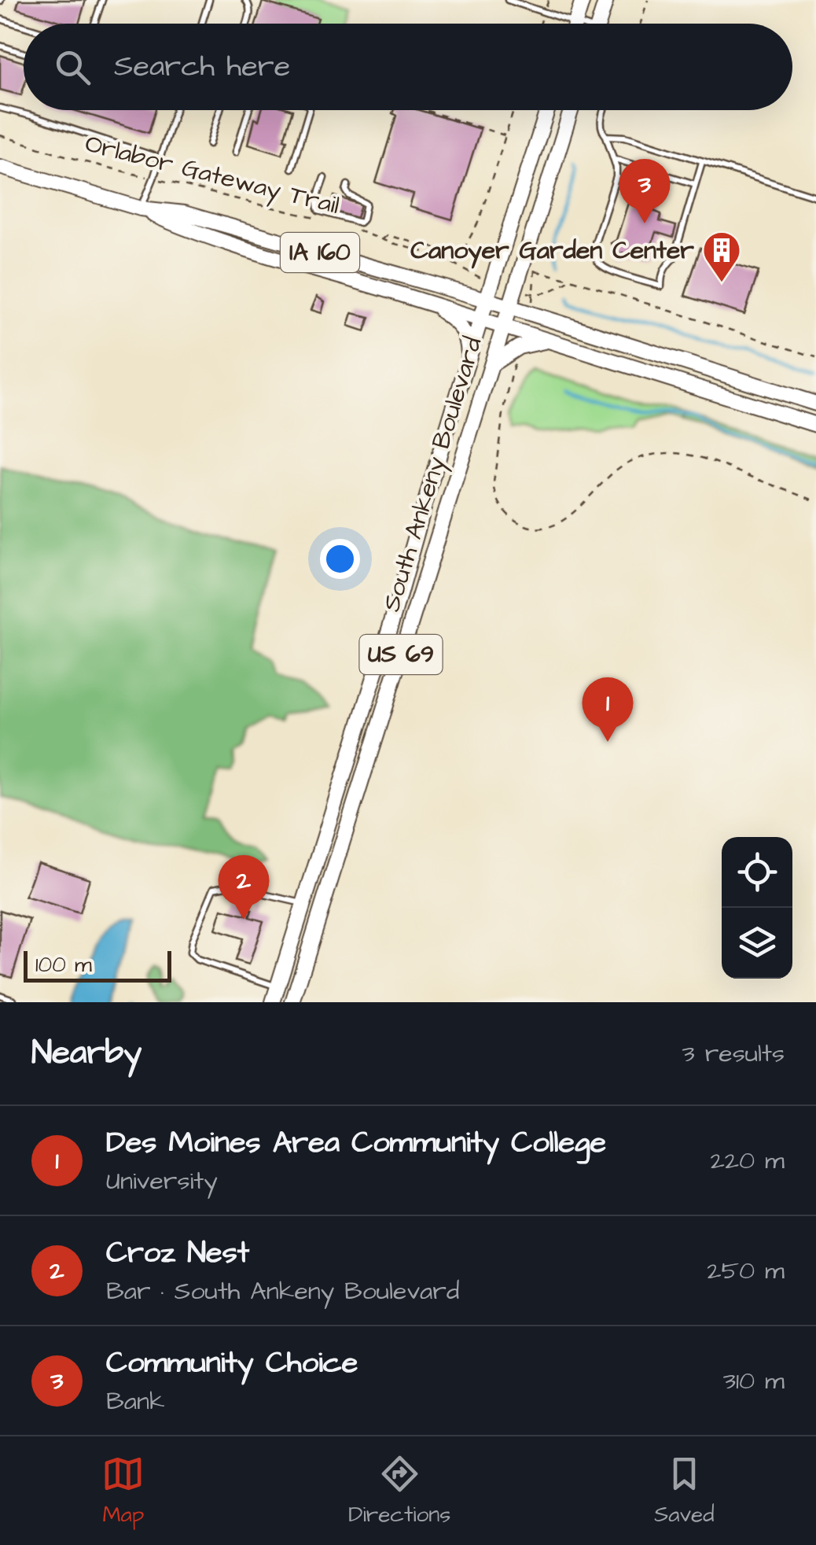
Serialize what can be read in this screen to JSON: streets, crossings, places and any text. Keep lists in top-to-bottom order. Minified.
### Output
{"streets":{"main road":["IA 160","South Ankeny Boulevard","US 69"],"path":["Orlabor Gateway Trail"]},"crossings":[["Orlabor Gateway Trail","South Ankeny Boulevard"],["IA 160","South Ankeny Boulevard"]],"places":{"building":["Canoyer Garden Center"]},"scale_bar":"100 m","page":{"search":"Search here","pins":["3","1","2"],"scale":"100 m","heading":["Nearby","3 results"],"list":[{"mark":"1","name":"Des Moines Area Community College","note":"University","value":"220 m"},{"mark":"2","name":"Croz Nest","note":"Bar · South Ankeny Boulevard","value":"250 m"},{"mark":"3","name":"Community Choice","note":"Bank","value":"310 m"}],"nav":["Map","Directions","Saved"]}}
